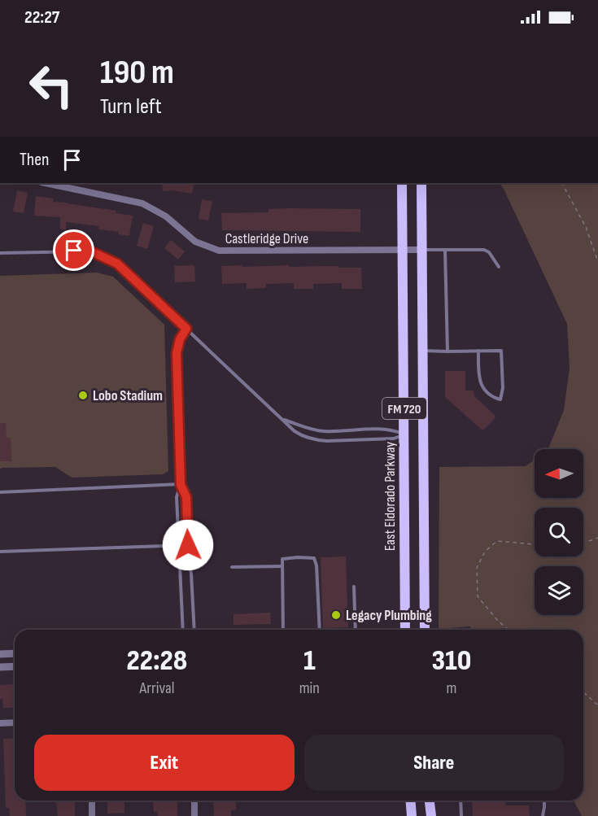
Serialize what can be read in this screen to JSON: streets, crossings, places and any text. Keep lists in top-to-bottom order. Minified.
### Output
{"streets":{"main road":["FM 720","East Eldorado Parkway"],"street":["Castleridge Drive"]},"crossings":[["Castleridge Drive","FM 720"],["Castleridge Drive","East Eldorado Parkway"]],"places":["Lobo Stadium","Legacy Plumbing"],"north":"left","page":{"status":"22:27","turn":["190 m","Turn left"],"then":"Then","eta":["22:28","Arrival","1","min","310","m"],"buttons":["Exit","Share"]}}
